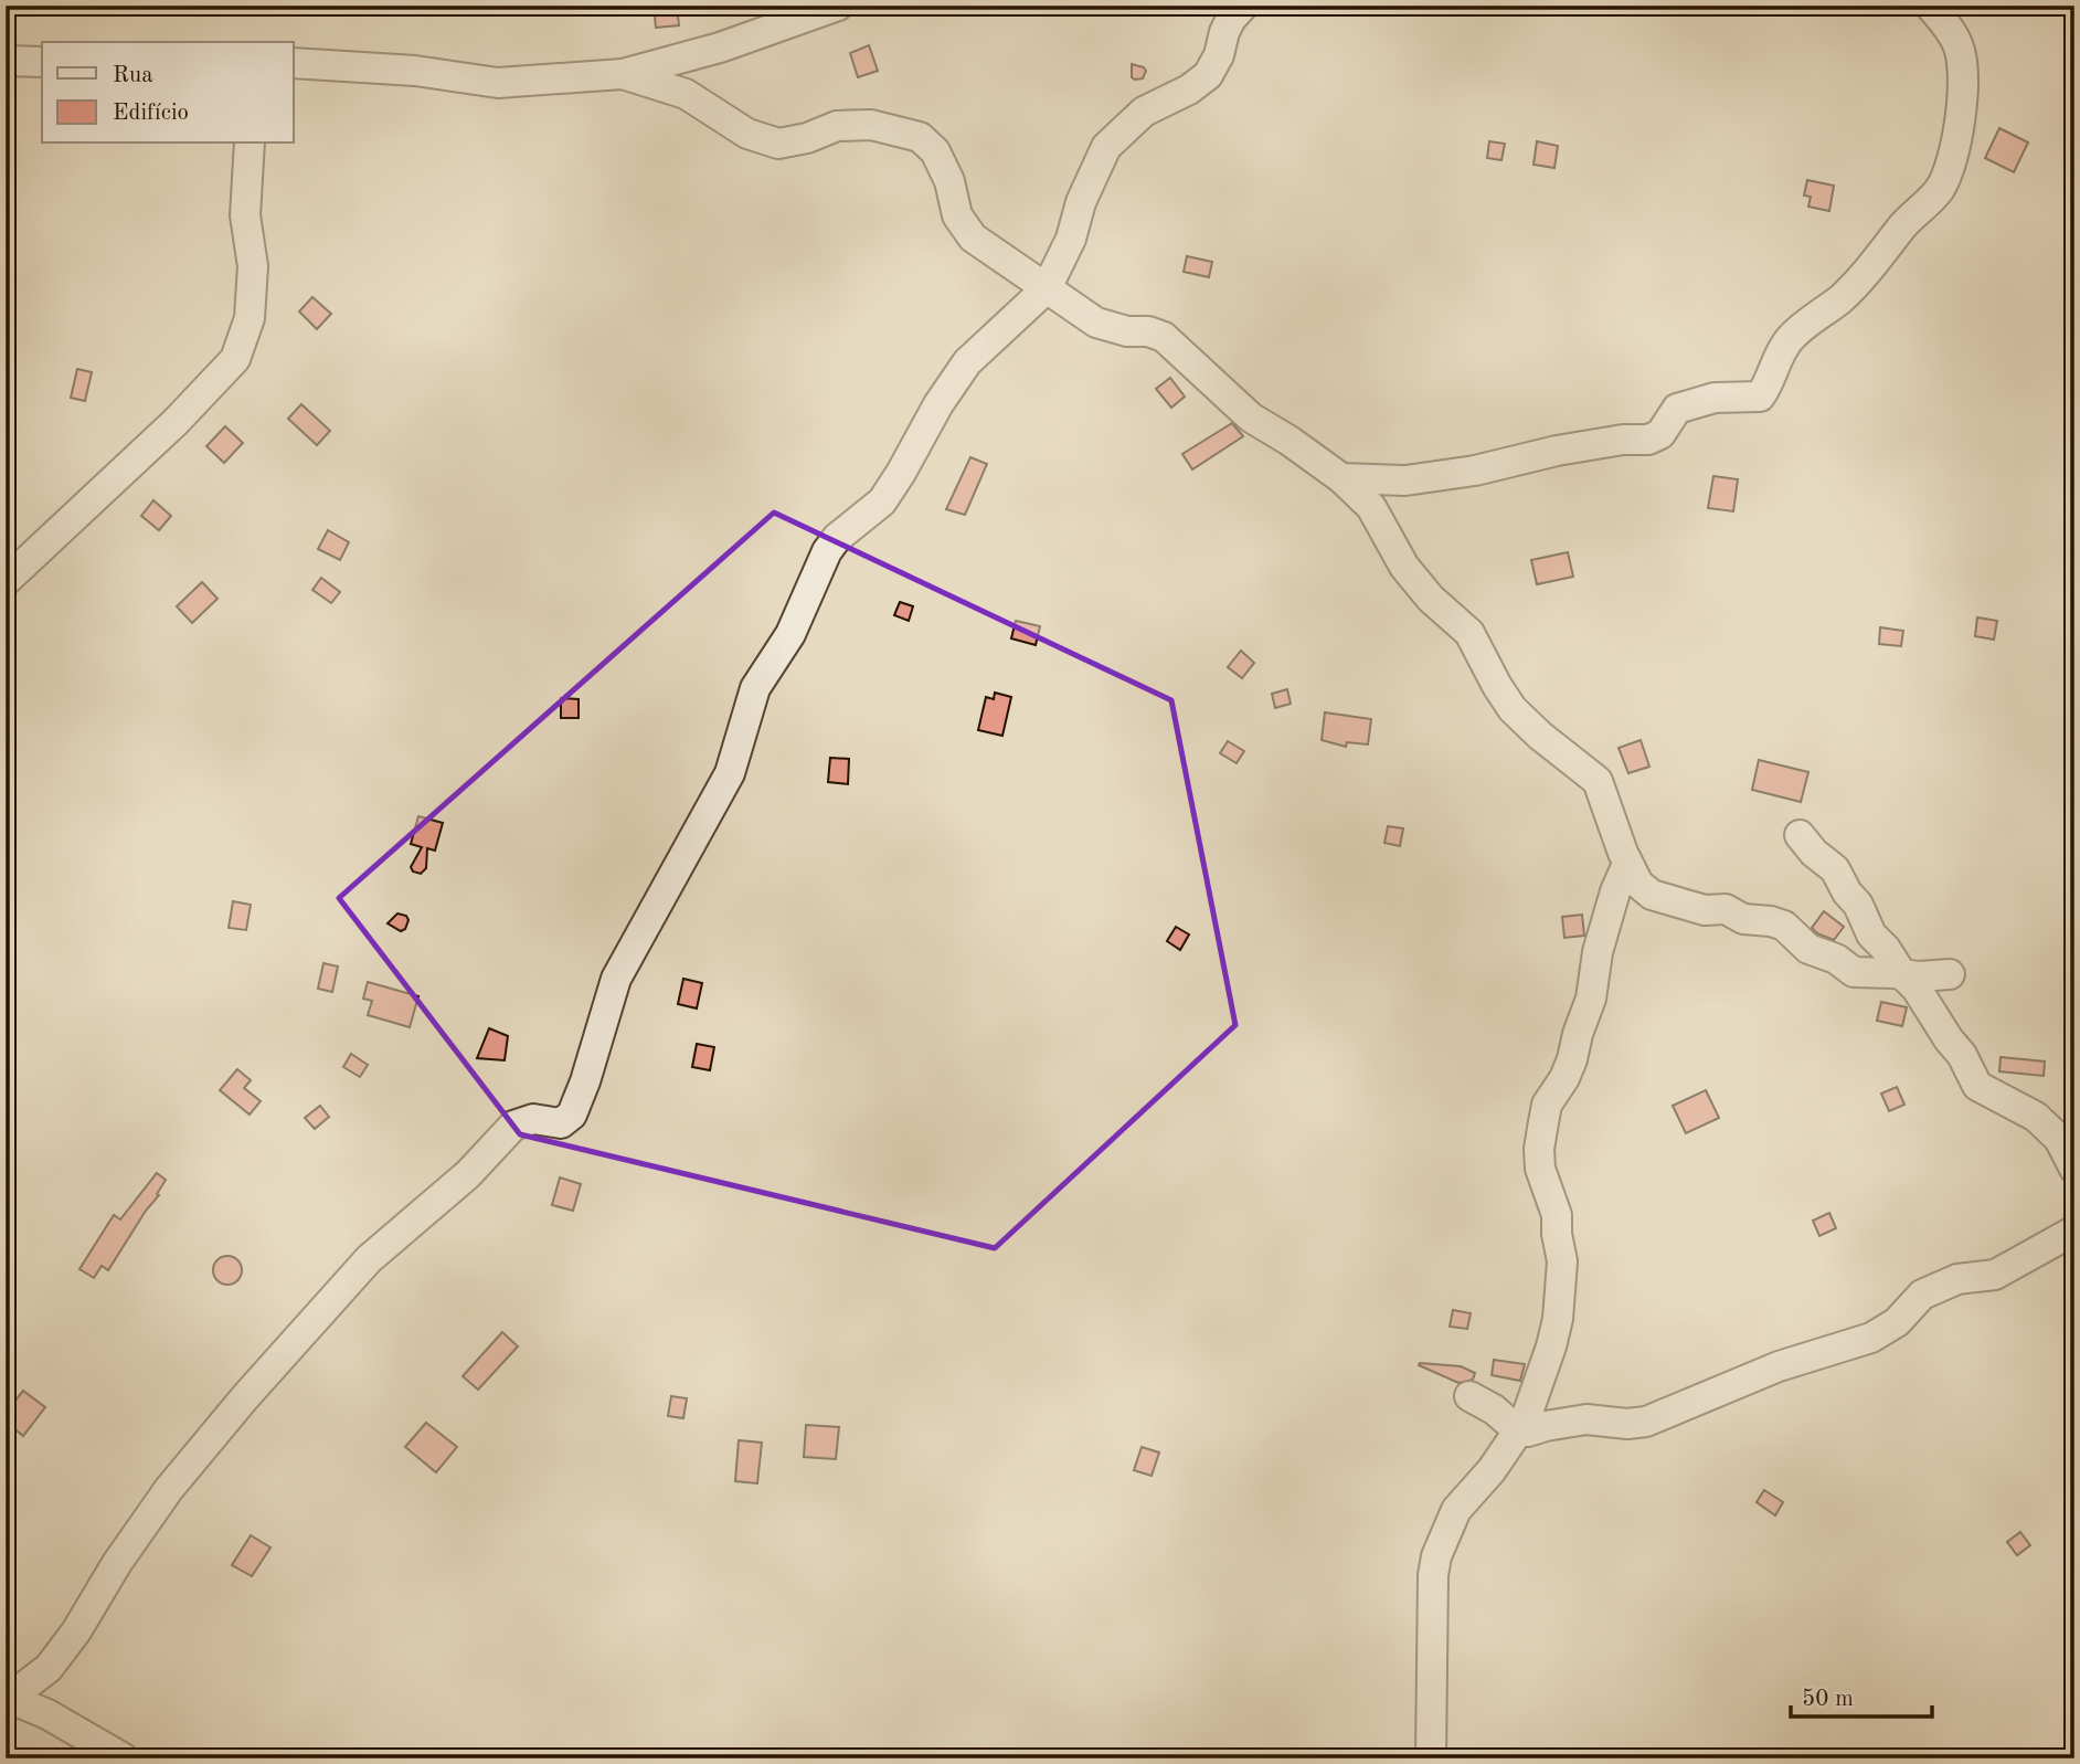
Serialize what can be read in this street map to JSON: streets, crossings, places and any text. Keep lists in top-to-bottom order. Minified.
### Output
{"legend":["Rua","Edifício"],"scale_bar":"50 m"}
